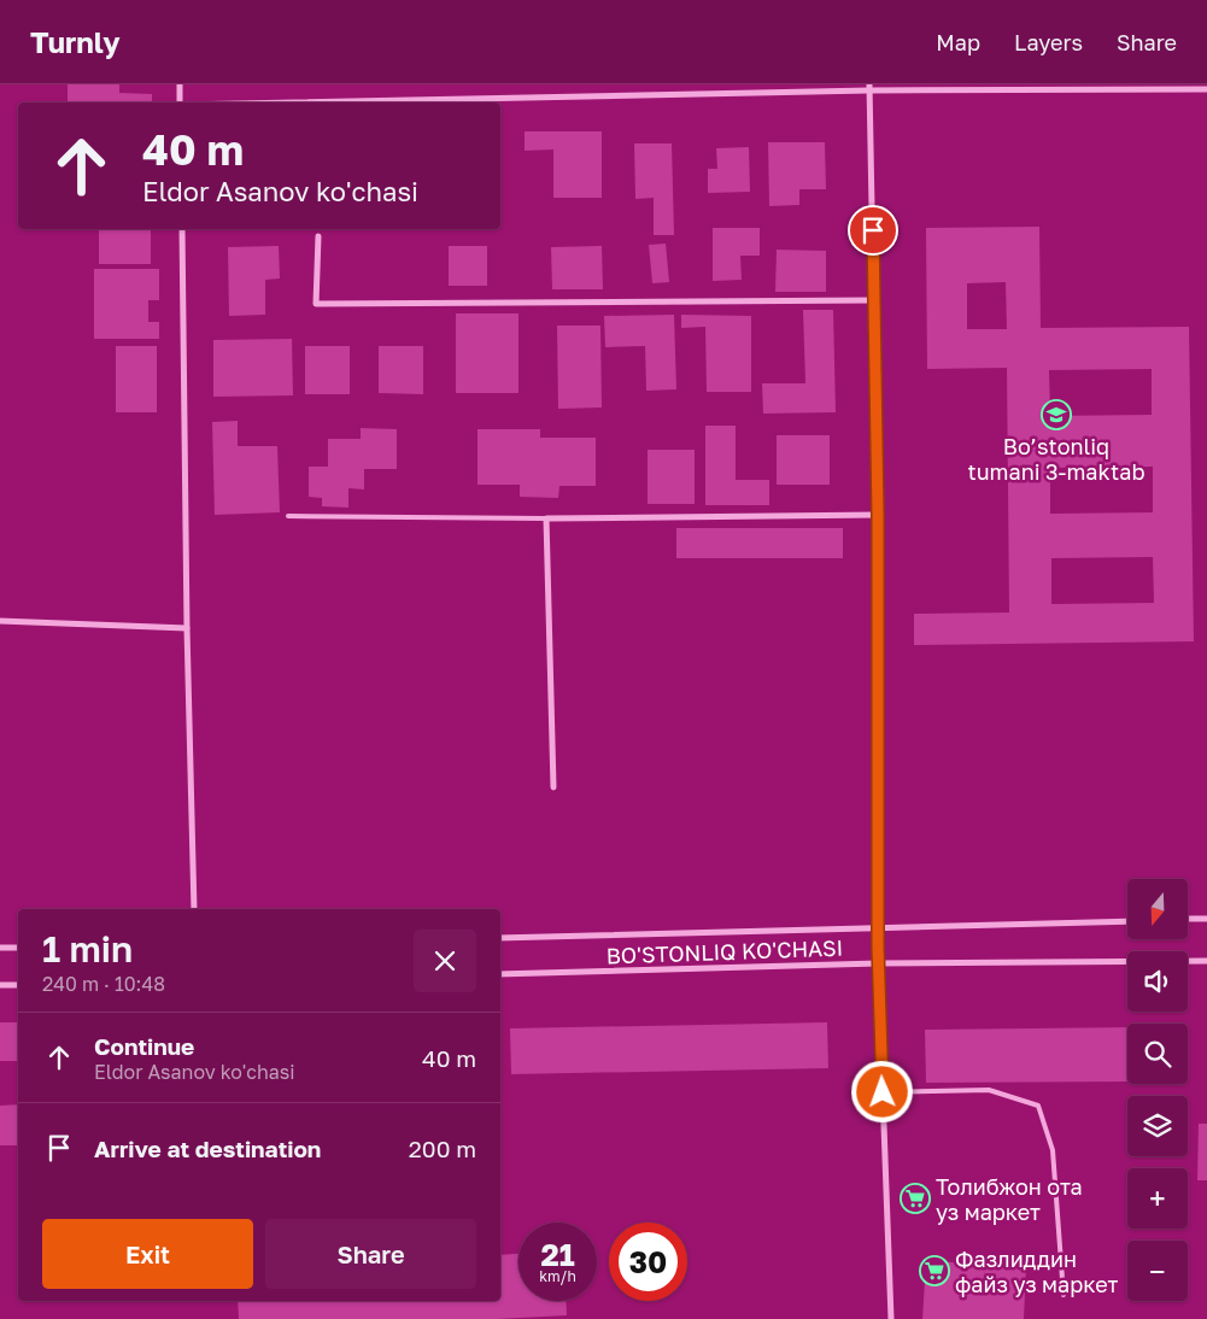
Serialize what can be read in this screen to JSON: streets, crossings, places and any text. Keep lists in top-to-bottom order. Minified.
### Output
{"streets":{"street":["BO'STONLIQ KO'CHASI"]},"places":{"school or university":["Bo’stonliq tumani 3-maktab"],"supermarket":["Толибжон ота уз маркет","Фазлиддин файз уз маркет"]},"north":"bottom","page":{"header":"Turnly","nav":["Map","Layers","Share"],"turn":["40 m","Eldor Asanov ko'chasi"],"map_buttons":["+","−"],"heading":["1 min","240 m · 10:48"],"list":[{"name":"Continue","note":"Eldor Asanov ko'chasi","value":"40 m"},{"name":"Arrive at destination","value":"200 m"}],"buttons":["Exit","Share"],"speed":"21 km/h","limit":"30"}}
